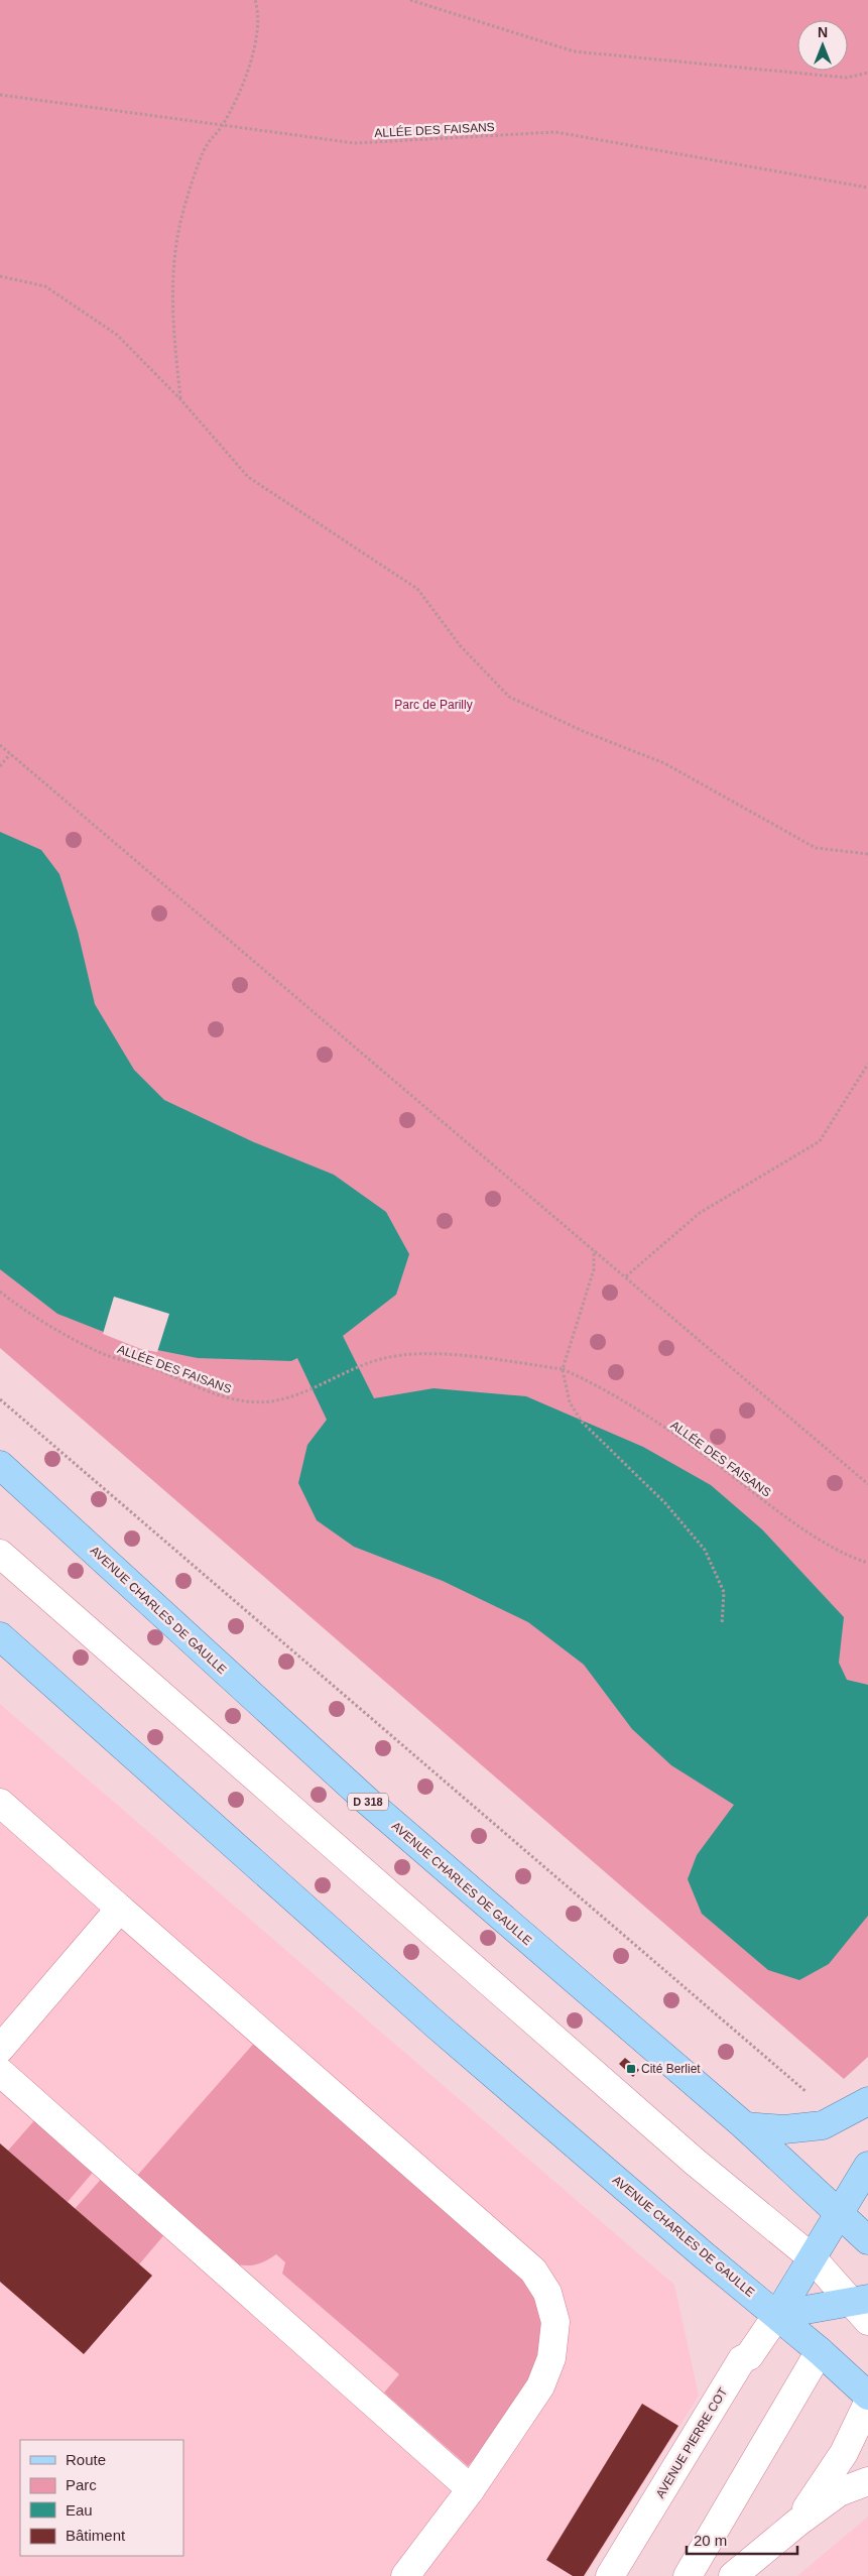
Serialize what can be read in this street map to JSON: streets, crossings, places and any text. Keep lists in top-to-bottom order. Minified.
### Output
{"streets":{"main road":["AVENUE CHARLES DE GAULLE","D 318"],"street":["AVENUE PIERRE COT"],"path":["ALLÉE DES FAISANS"]},"crossings":[["AVENUE CHARLES DE GAULLE","AVENUE PIERRE COT"]],"parks":["Parc de Parilly"],"places":{"transit":["Cité Berliet"]},"legend":["Route","Parc","Eau","Bâtiment"],"scale_bar":"20 m","north":"top"}
